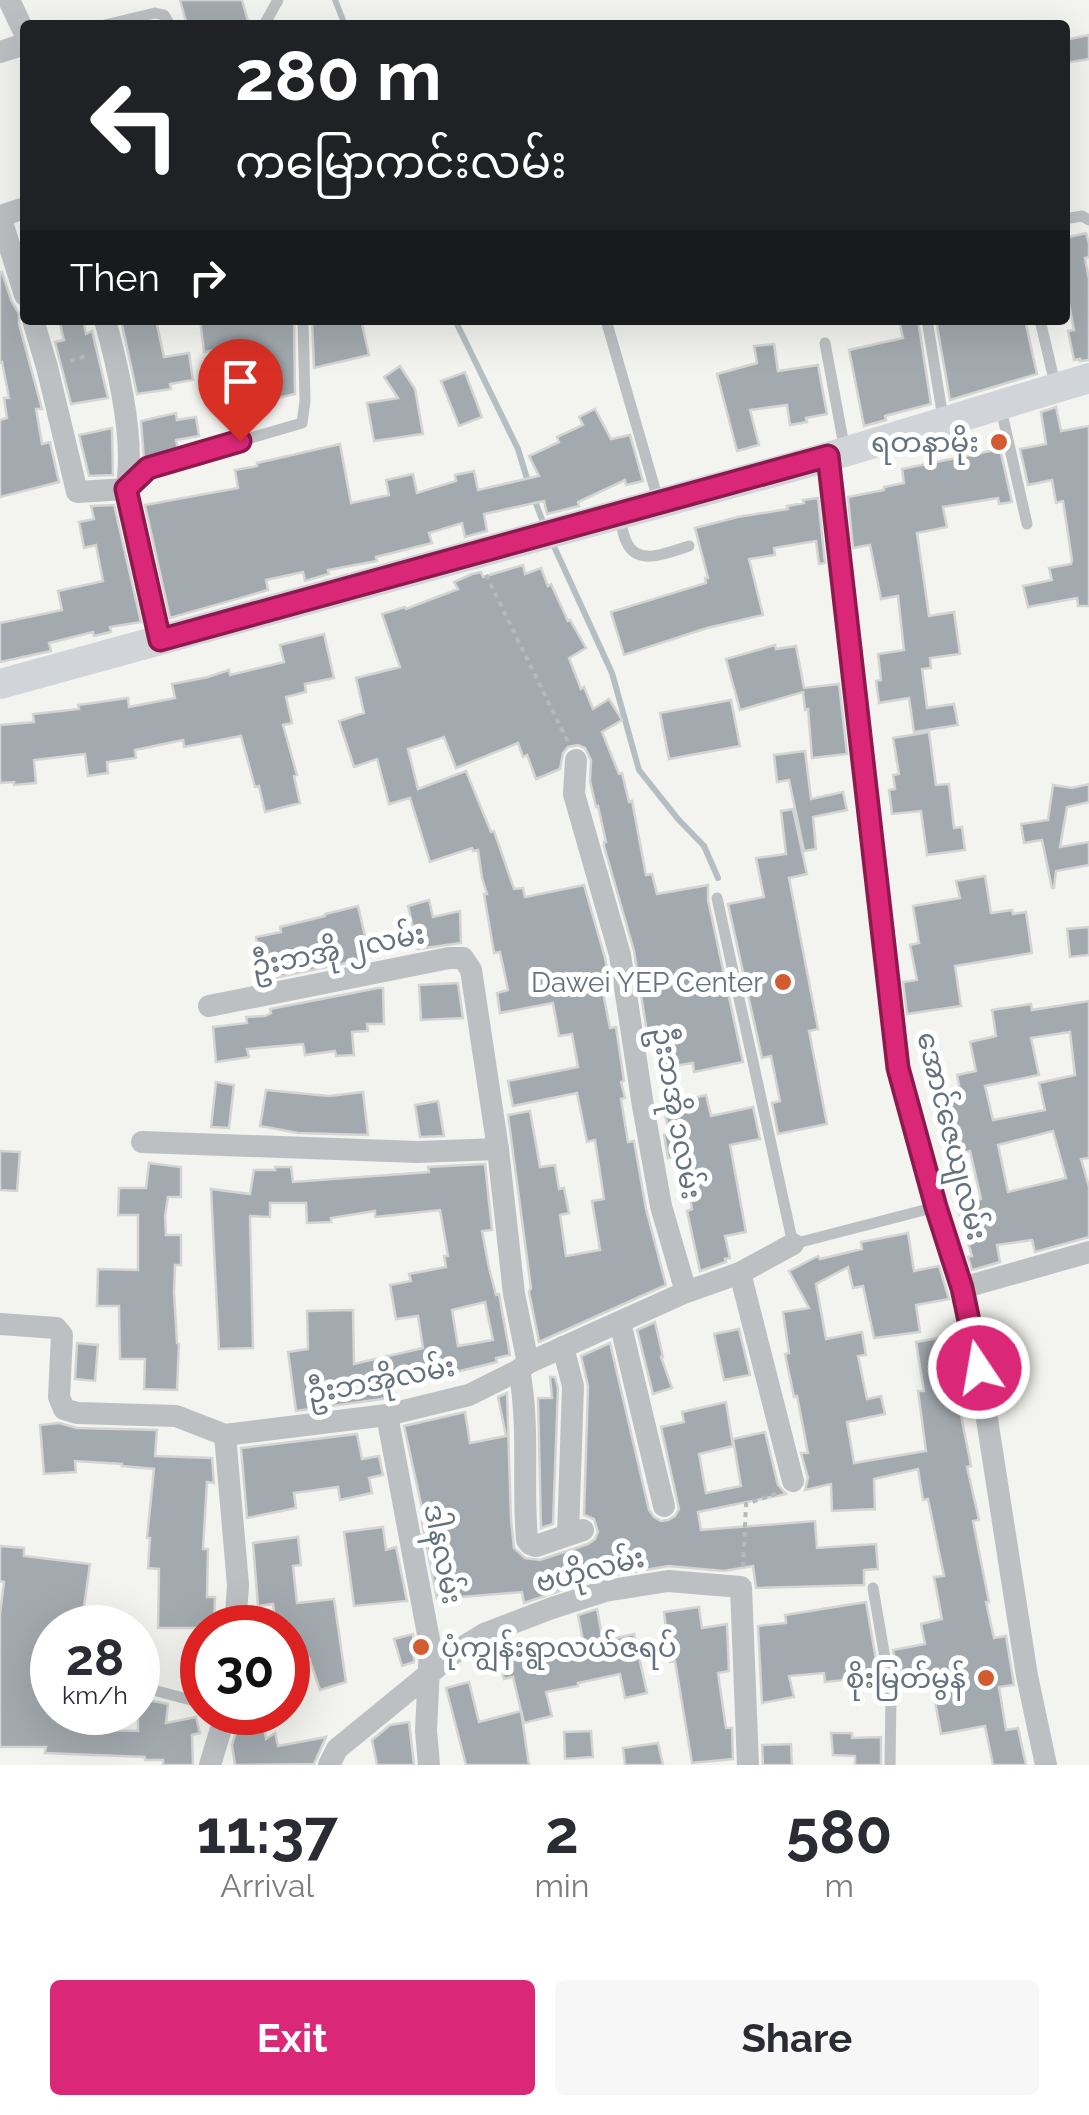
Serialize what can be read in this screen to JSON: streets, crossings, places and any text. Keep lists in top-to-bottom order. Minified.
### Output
{"streets":{"street":["ဦးဘအို ၂လမ်း","ဦးဘအို ၁လမ်း","အောင်ဇေယျလမ်း","ဦးဘအိုလမ်း","ဒါနလမ်း","ဗဟိုလမ်း"]},"crossings":[["ဦးဘအို ၂လမ်း","ဦးဘအိုလမ်း"],["ဦးဘအို ၁လမ်း","ဦးဘအိုလမ်း"],["အောင်ဇေယျလမ်း","ဦးဘအိုလမ်း"],["ဦးဘအိုလမ်း","ဒါနလမ်း"],["ဒါနလမ်း","ဗဟိုလမ်း"]],"places":["ရတနာမိုး","Dawei YEP Center","ပုံကျွန်းရွာလယ်ဇရပ်","စိုးမြတ်မွန်"],"page":{"turn":["280 m","ကမြောကင်းလမ်း"],"then":"Then","speed":"28 km/h","limit":"30","eta":["11:37","Arrival","2","min","580","m"],"buttons":["Exit","Share"]}}
